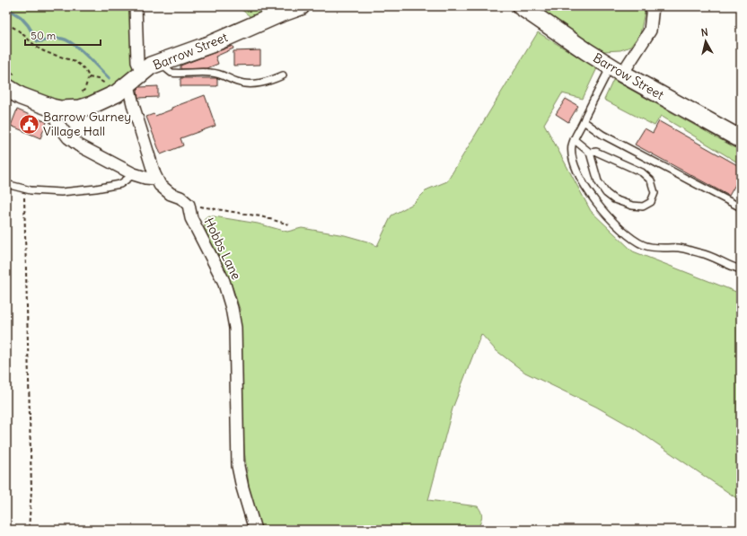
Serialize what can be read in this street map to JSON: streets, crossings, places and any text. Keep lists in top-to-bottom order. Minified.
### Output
{"streets":{"main road":["Barrow Street"],"street":["Hobbs Lane"]},"places":{"public building":["Barrow Gurney Village Hall"]},"scale_bar":"50 m","north":"top"}
